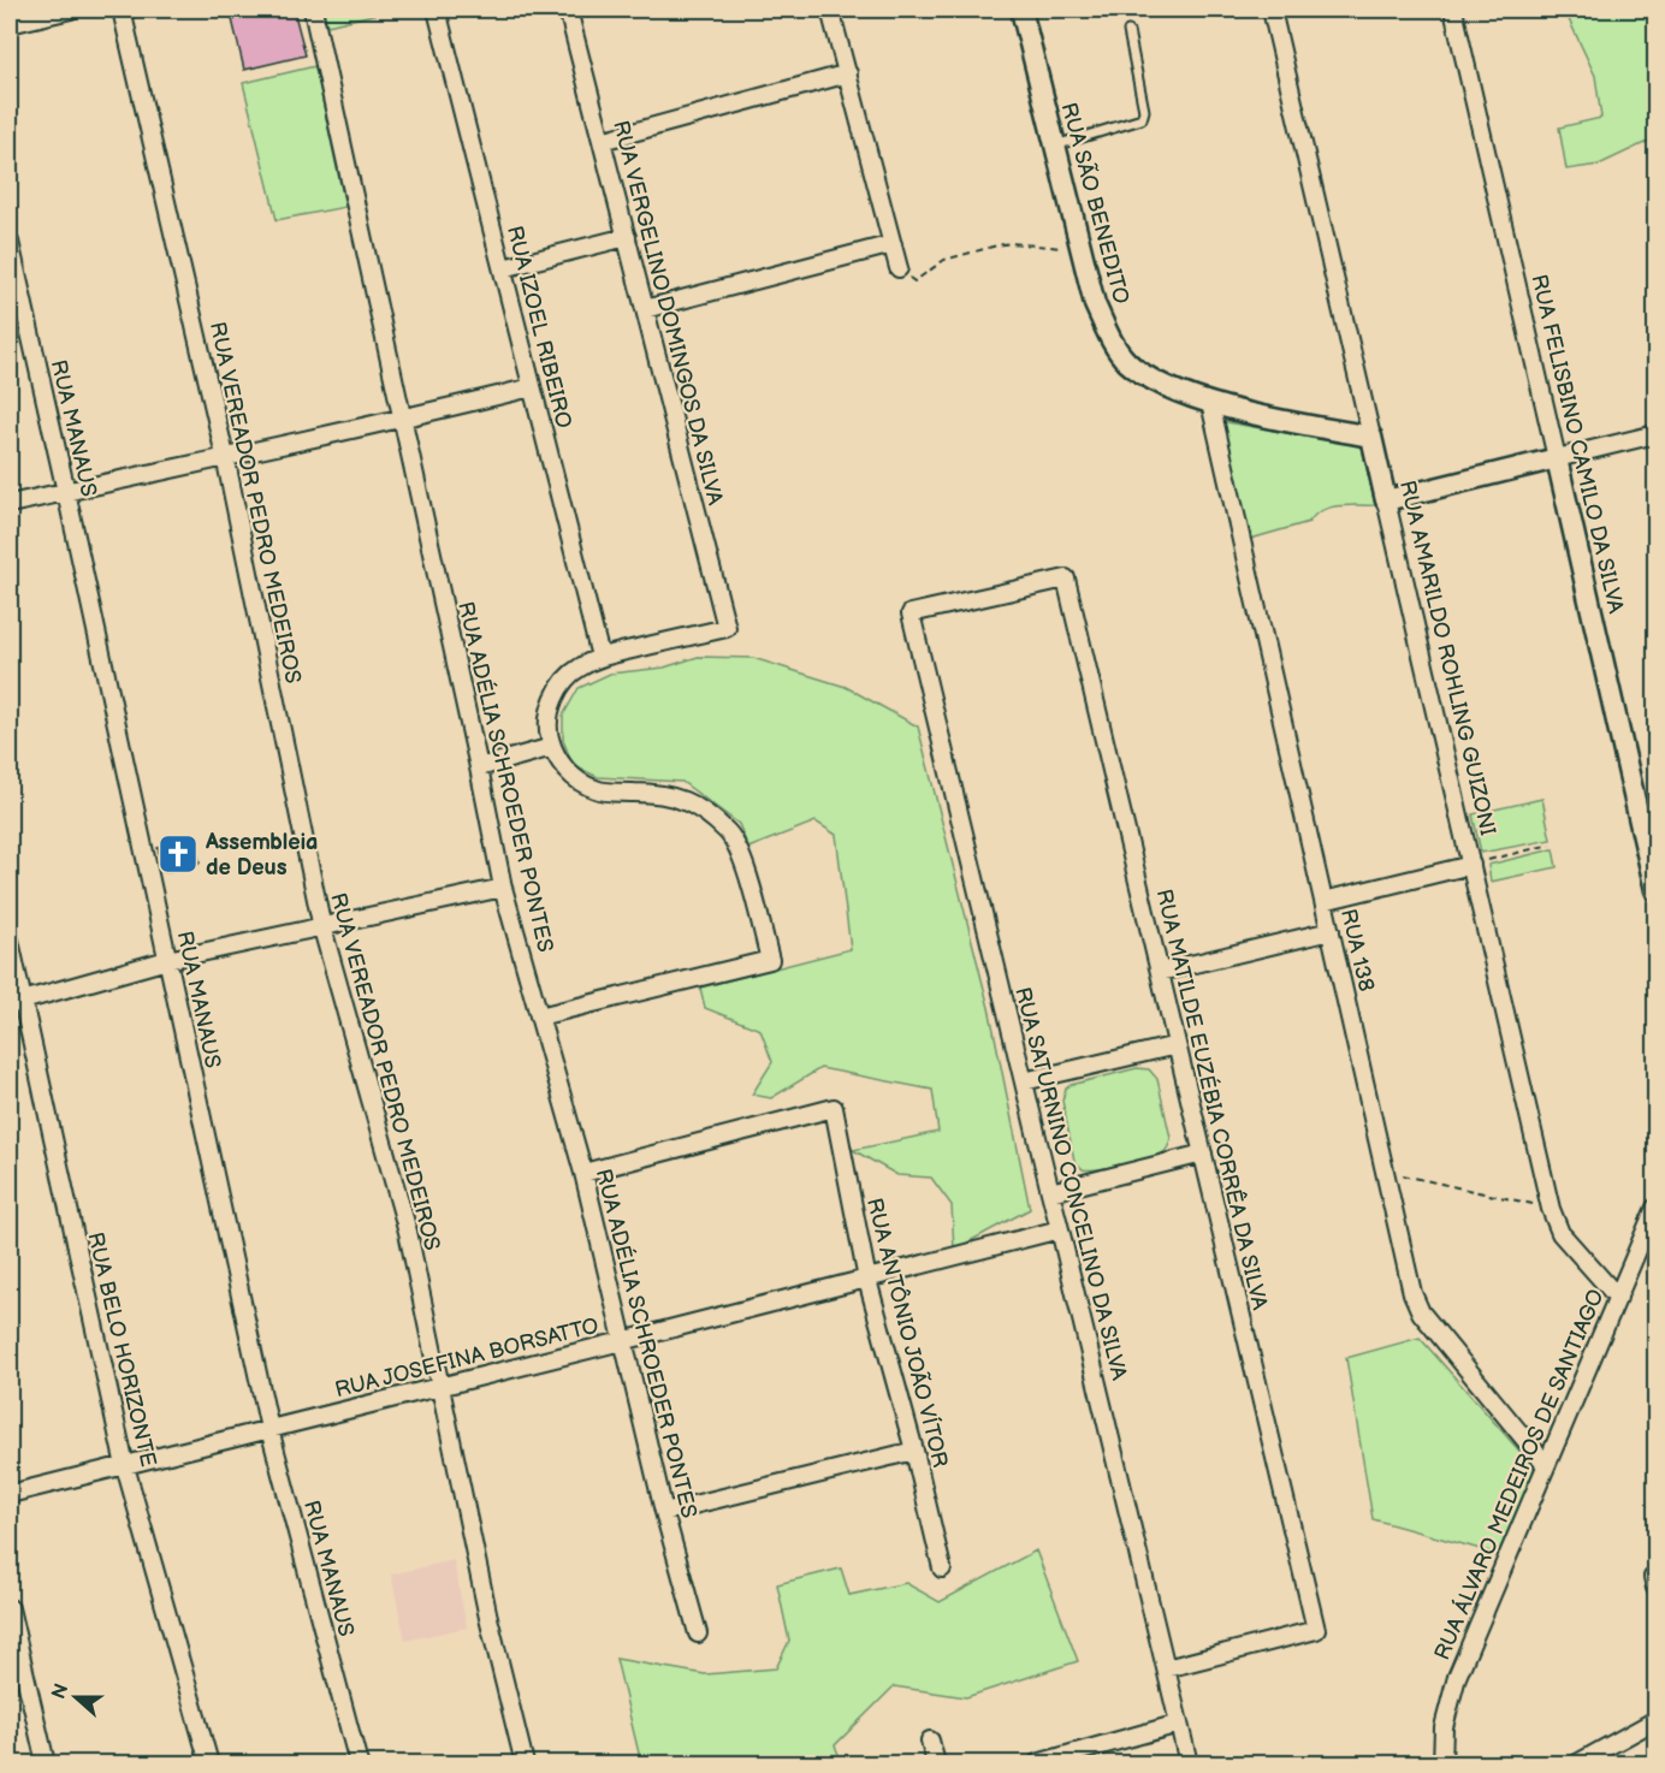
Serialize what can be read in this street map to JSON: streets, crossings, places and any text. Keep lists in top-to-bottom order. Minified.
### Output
{"streets":{"street":["RUA SÃO BENEDITO","RUA VERGELINO DOMINGOS DA SILVA","RUA IZOEL RIBEIRO","RUA MANAUS","RUA FELISBINO CAMILO DA SILVA","RUA VEREADOR PEDRO MEDEIROS","RUA AMARILDO ROHLING GUIZONI","RUA ADÉLIA SCHROEDER PONTES","RUA 138","RUA MATILDE EUZÉBIA CORRÊA DA SILVA","RUA SATURNINO CONCELINO DA SILVA","RUA ANTÔNIO JOÃO VÍTOR","RUA BELO HORIZONTE","RUA JOSEFINA BORSATTO","RUA ÁLVARO MEDEIROS DE SANTIAGO"]},"crossings":[["RUA SÃO BENEDITO","RUA AMARILDO ROHLING GUIZONI"],["RUA SÃO BENEDITO","RUA 138"],["RUA VERGELINO DOMINGOS DA SILVA","RUA IZOEL RIBEIRO"],["RUA MANAUS","RUA JOSEFINA BORSATTO"],["RUA VEREADOR PEDRO MEDEIROS","RUA JOSEFINA BORSATTO"],["RUA AMARILDO ROHLING GUIZONI","RUA ÁLVARO MEDEIROS DE SANTIAGO"],["RUA ADÉLIA SCHROEDER PONTES","RUA ANTÔNIO JOÃO VÍTOR"],["RUA ADÉLIA SCHROEDER PONTES","RUA JOSEFINA BORSATTO"],["RUA 138","RUA ÁLVARO MEDEIROS DE SANTIAGO"],["RUA MATILDE EUZÉBIA CORRÊA DA SILVA","RUA SATURNINO CONCELINO DA SILVA"],["RUA SATURNINO CONCELINO DA SILVA","RUA JOSEFINA BORSATTO"],["RUA ANTÔNIO JOÃO VÍTOR","RUA JOSEFINA BORSATTO"],["RUA BELO HORIZONTE","RUA JOSEFINA BORSATTO"]],"places":{"church":["Assembleia de Deus"]},"north":"left"}
